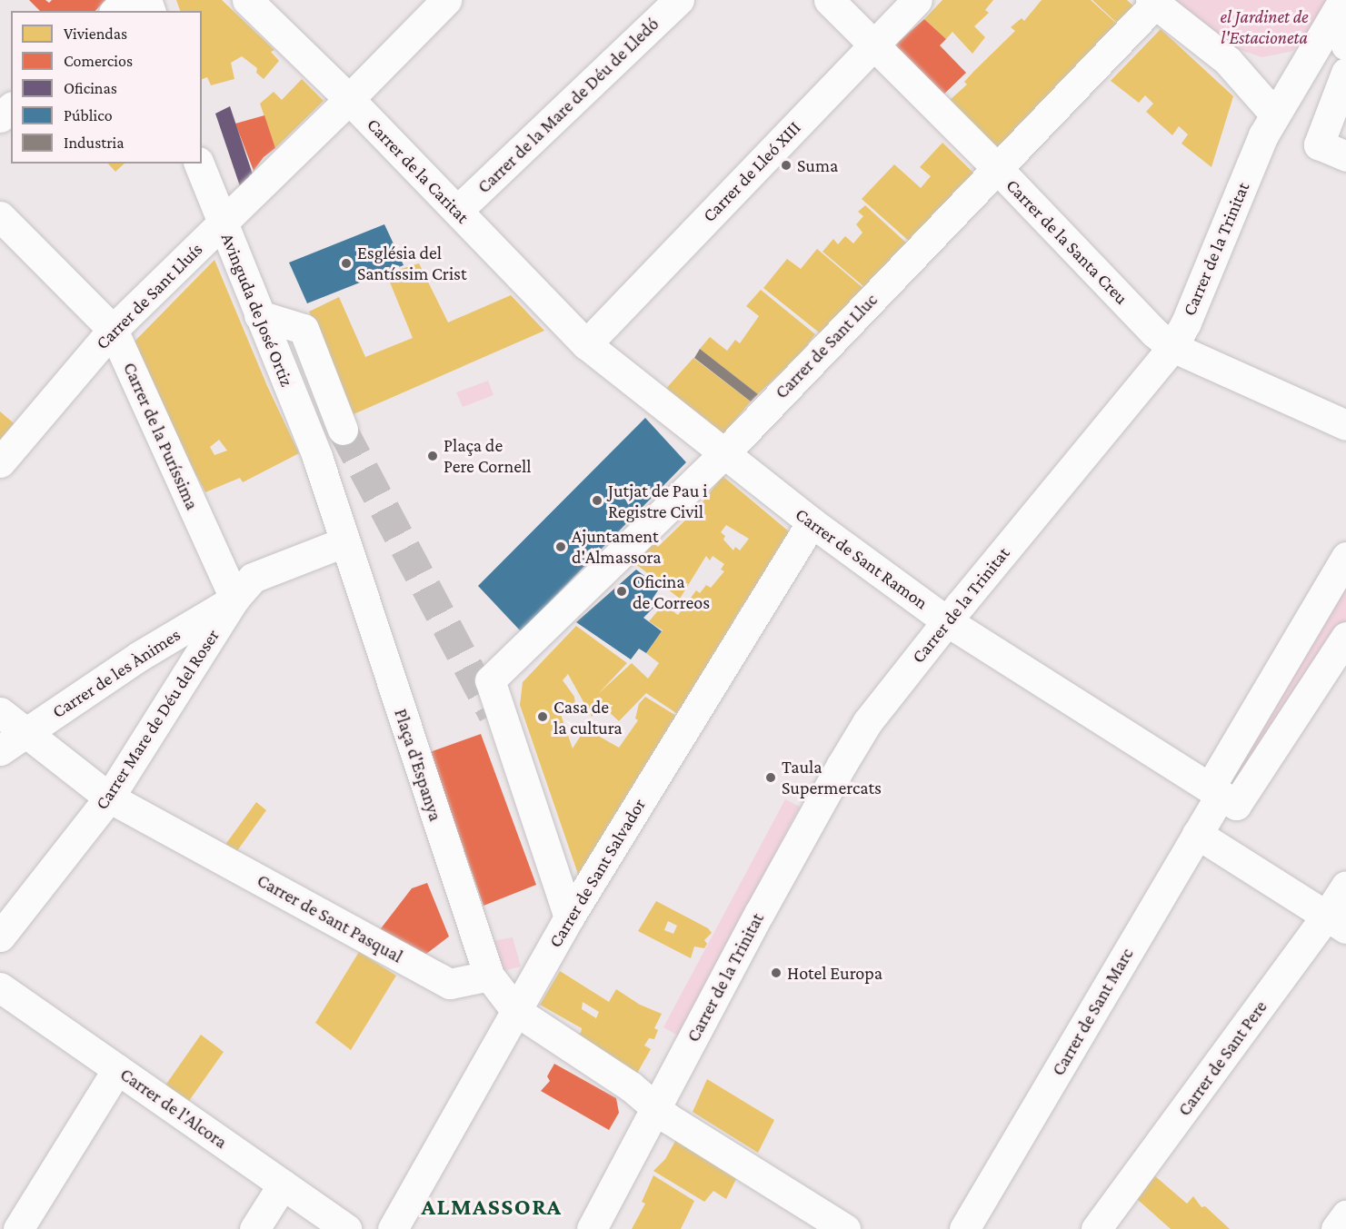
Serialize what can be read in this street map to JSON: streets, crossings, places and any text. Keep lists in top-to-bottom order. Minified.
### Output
{"streets":{"street":["Carrer de la Mare de Déu de Lledó","Carrer de la Caritat","Carrer de Lleó XIII","Carrer de la Santa Creu","Carrer de la Trinitat","Carrer de Sant Lluís","Avinguda de José Ortiz","Carrer de Sant Lluc","Carrer de la Puríssima","Carrer de Sant Ramon","Carrer de les Ànimes","Carrer Mare de Déu del Roser","Plaça d'Espanya","Carrer de Sant Salvador","Carrer de Sant Pasqual","Carrer de Sant Marc","Carrer de Sant Pere","Carrer de l'Alcora"]},"crossings":[["Carrer de la Mare de Déu de Lledó","Carrer de la Caritat"],["Carrer de la Caritat","Carrer de Lleó XIII"],["Carrer de la Caritat","Carrer de Sant Lluís"],["Carrer de la Caritat","Carrer de Sant Ramon"],["Carrer de Lleó XIII","Carrer de la Santa Creu"],["Carrer de Lleó XIII","Carrer de Sant Ramon"],["Carrer de la Santa Creu","Carrer de la Trinitat"],["Carrer de la Santa Creu","Carrer de Sant Lluc"],["Carrer de la Trinitat","Carrer de Sant Ramon"],["Carrer de Sant Lluís","Avinguda de José Ortiz"],["Carrer de Sant Lluís","Carrer de la Puríssima"],["Avinguda de José Ortiz","Carrer Mare de Déu del Roser"],["Avinguda de José Ortiz","Plaça d'Espanya"],["Carrer de Sant Lluc","Carrer de Sant Ramon"],["Carrer de la Puríssima","Carrer de les Ànimes"],["Carrer de la Puríssima","Carrer Mare de Déu del Roser"],["Carrer de Sant Ramon","Carrer de Sant Salvador"],["Carrer de Sant Ramon","Carrer de Sant Marc"],["Carrer de les Ànimes","Carrer Mare de Déu del Roser"],["Carrer de les Ànimes","Carrer de Sant Pasqual"],["Carrer Mare de Déu del Roser","Plaça d'Espanya"],["Carrer Mare de Déu del Roser","Carrer de Sant Pasqual"],["Plaça d'Espanya","Carrer de Sant Pasqual"]],"districts":["ALMASSORA"],"parks":["el Jardinet de l'Estacioneta"],"places":["Suma","Església del Santíssim Crist","Plaça de Pere Cornell","Jutjat de Pau i Registre Civil","Ajuntament d'Almassora","Oficina de Correos","Casa de la cultura","Taula Supermercats","Hotel Europa"],"legend":["Viviendas","Comercios","Oficinas","Público","Industria"]}
